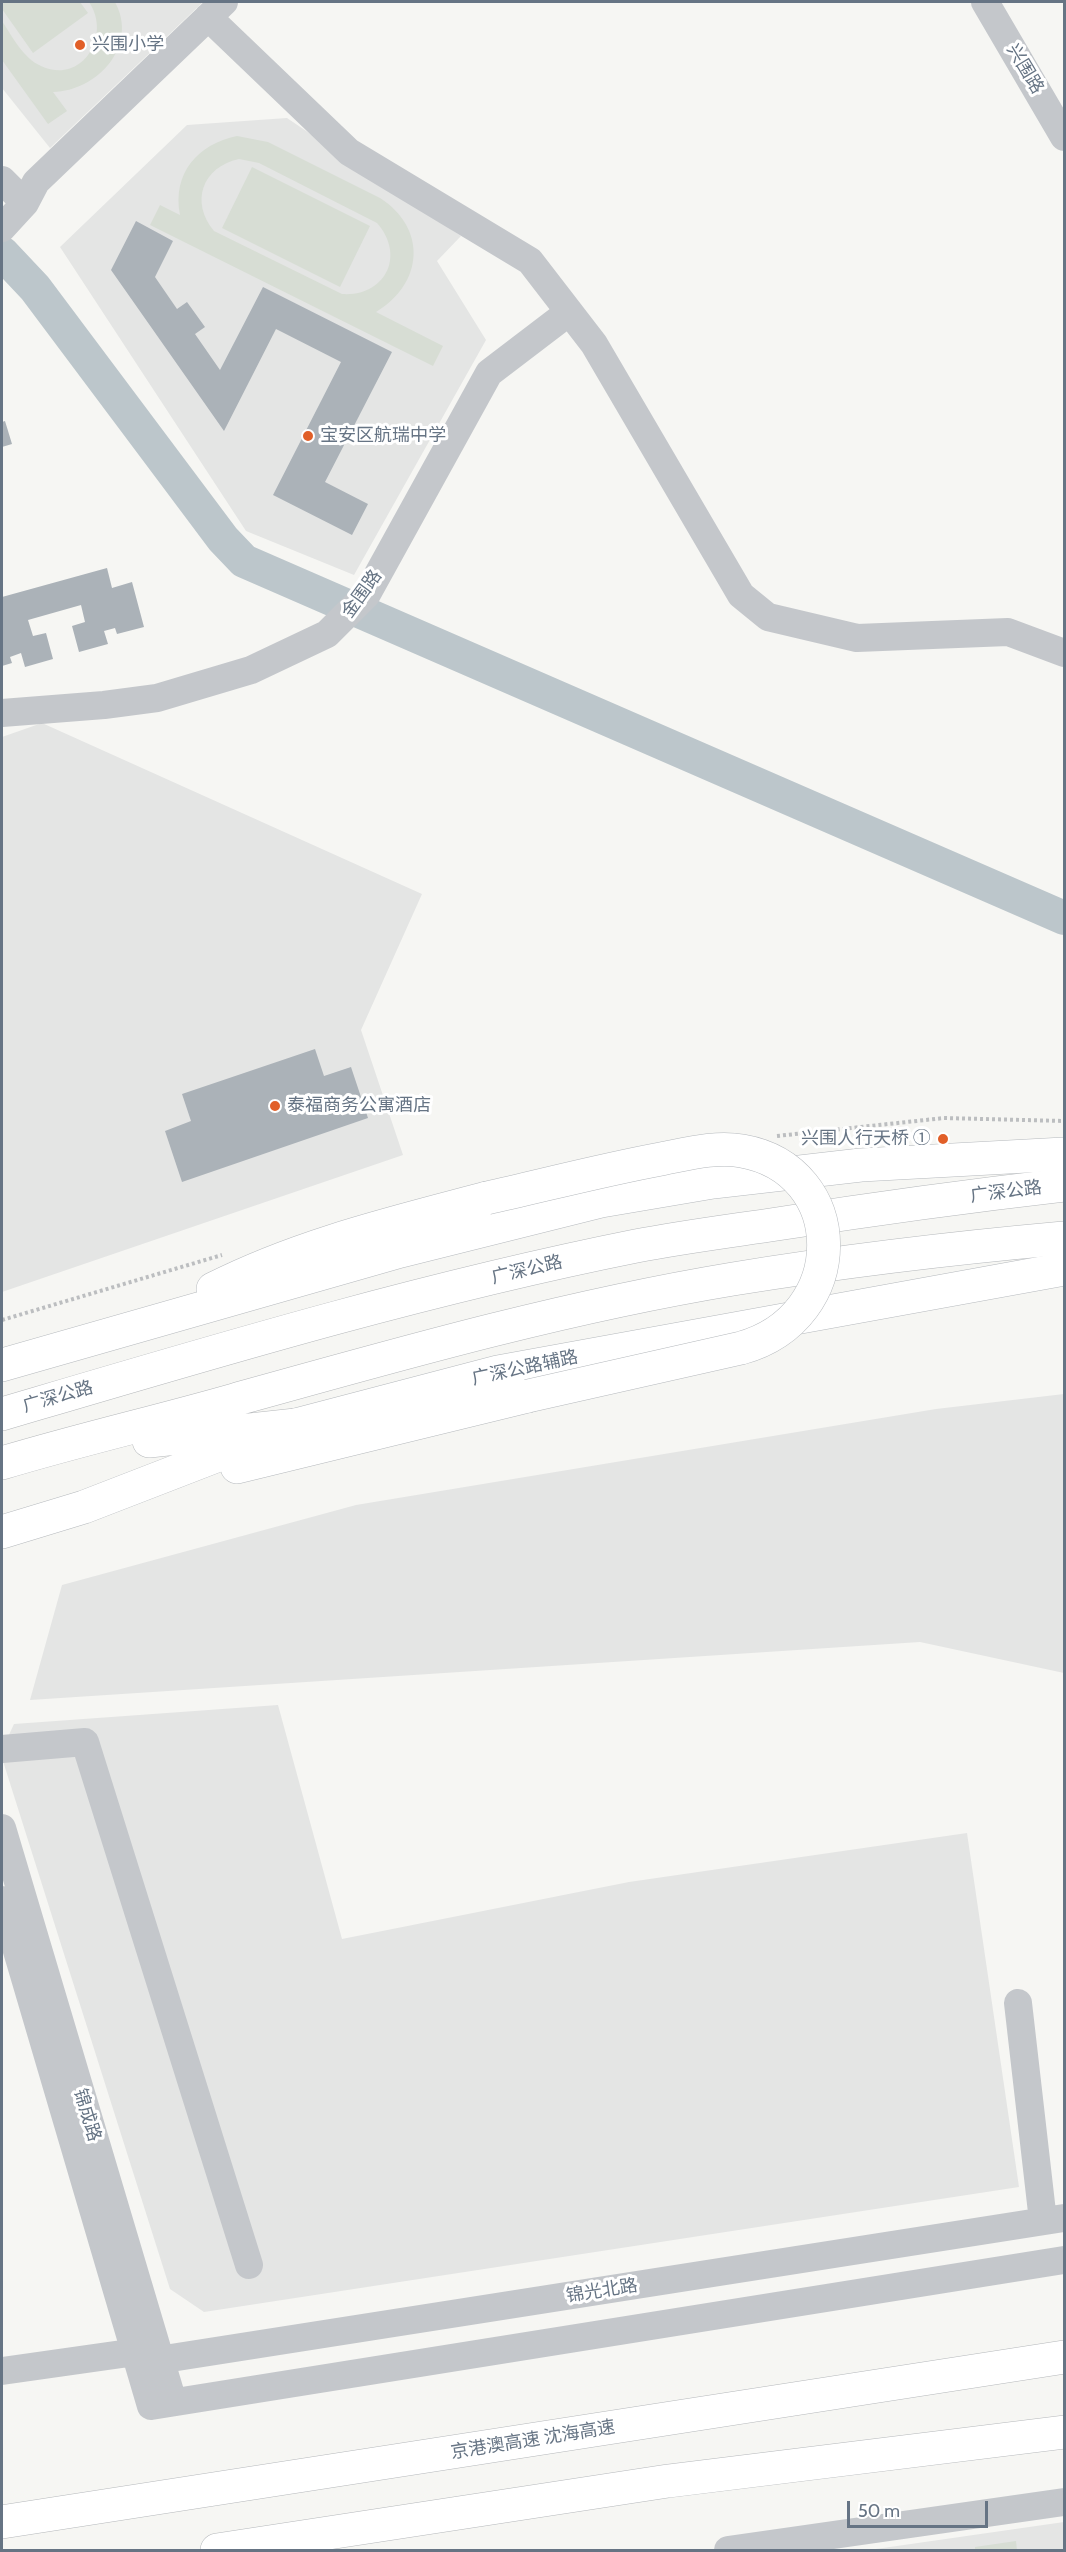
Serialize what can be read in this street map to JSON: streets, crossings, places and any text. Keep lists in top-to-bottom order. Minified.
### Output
{"streets":{"main road":["广深公路","广深公路辅路","京港澳高速 沈海高速"],"street":["兴围路","金围路","锦成路","锦光北路"]},"crossings":[["锦成路","锦光北路"]],"places":["兴围小学","宝安区航瑞中学","泰福商务公寓酒店","兴围人行天桥 ①"],"scale_bar":"50 m"}
